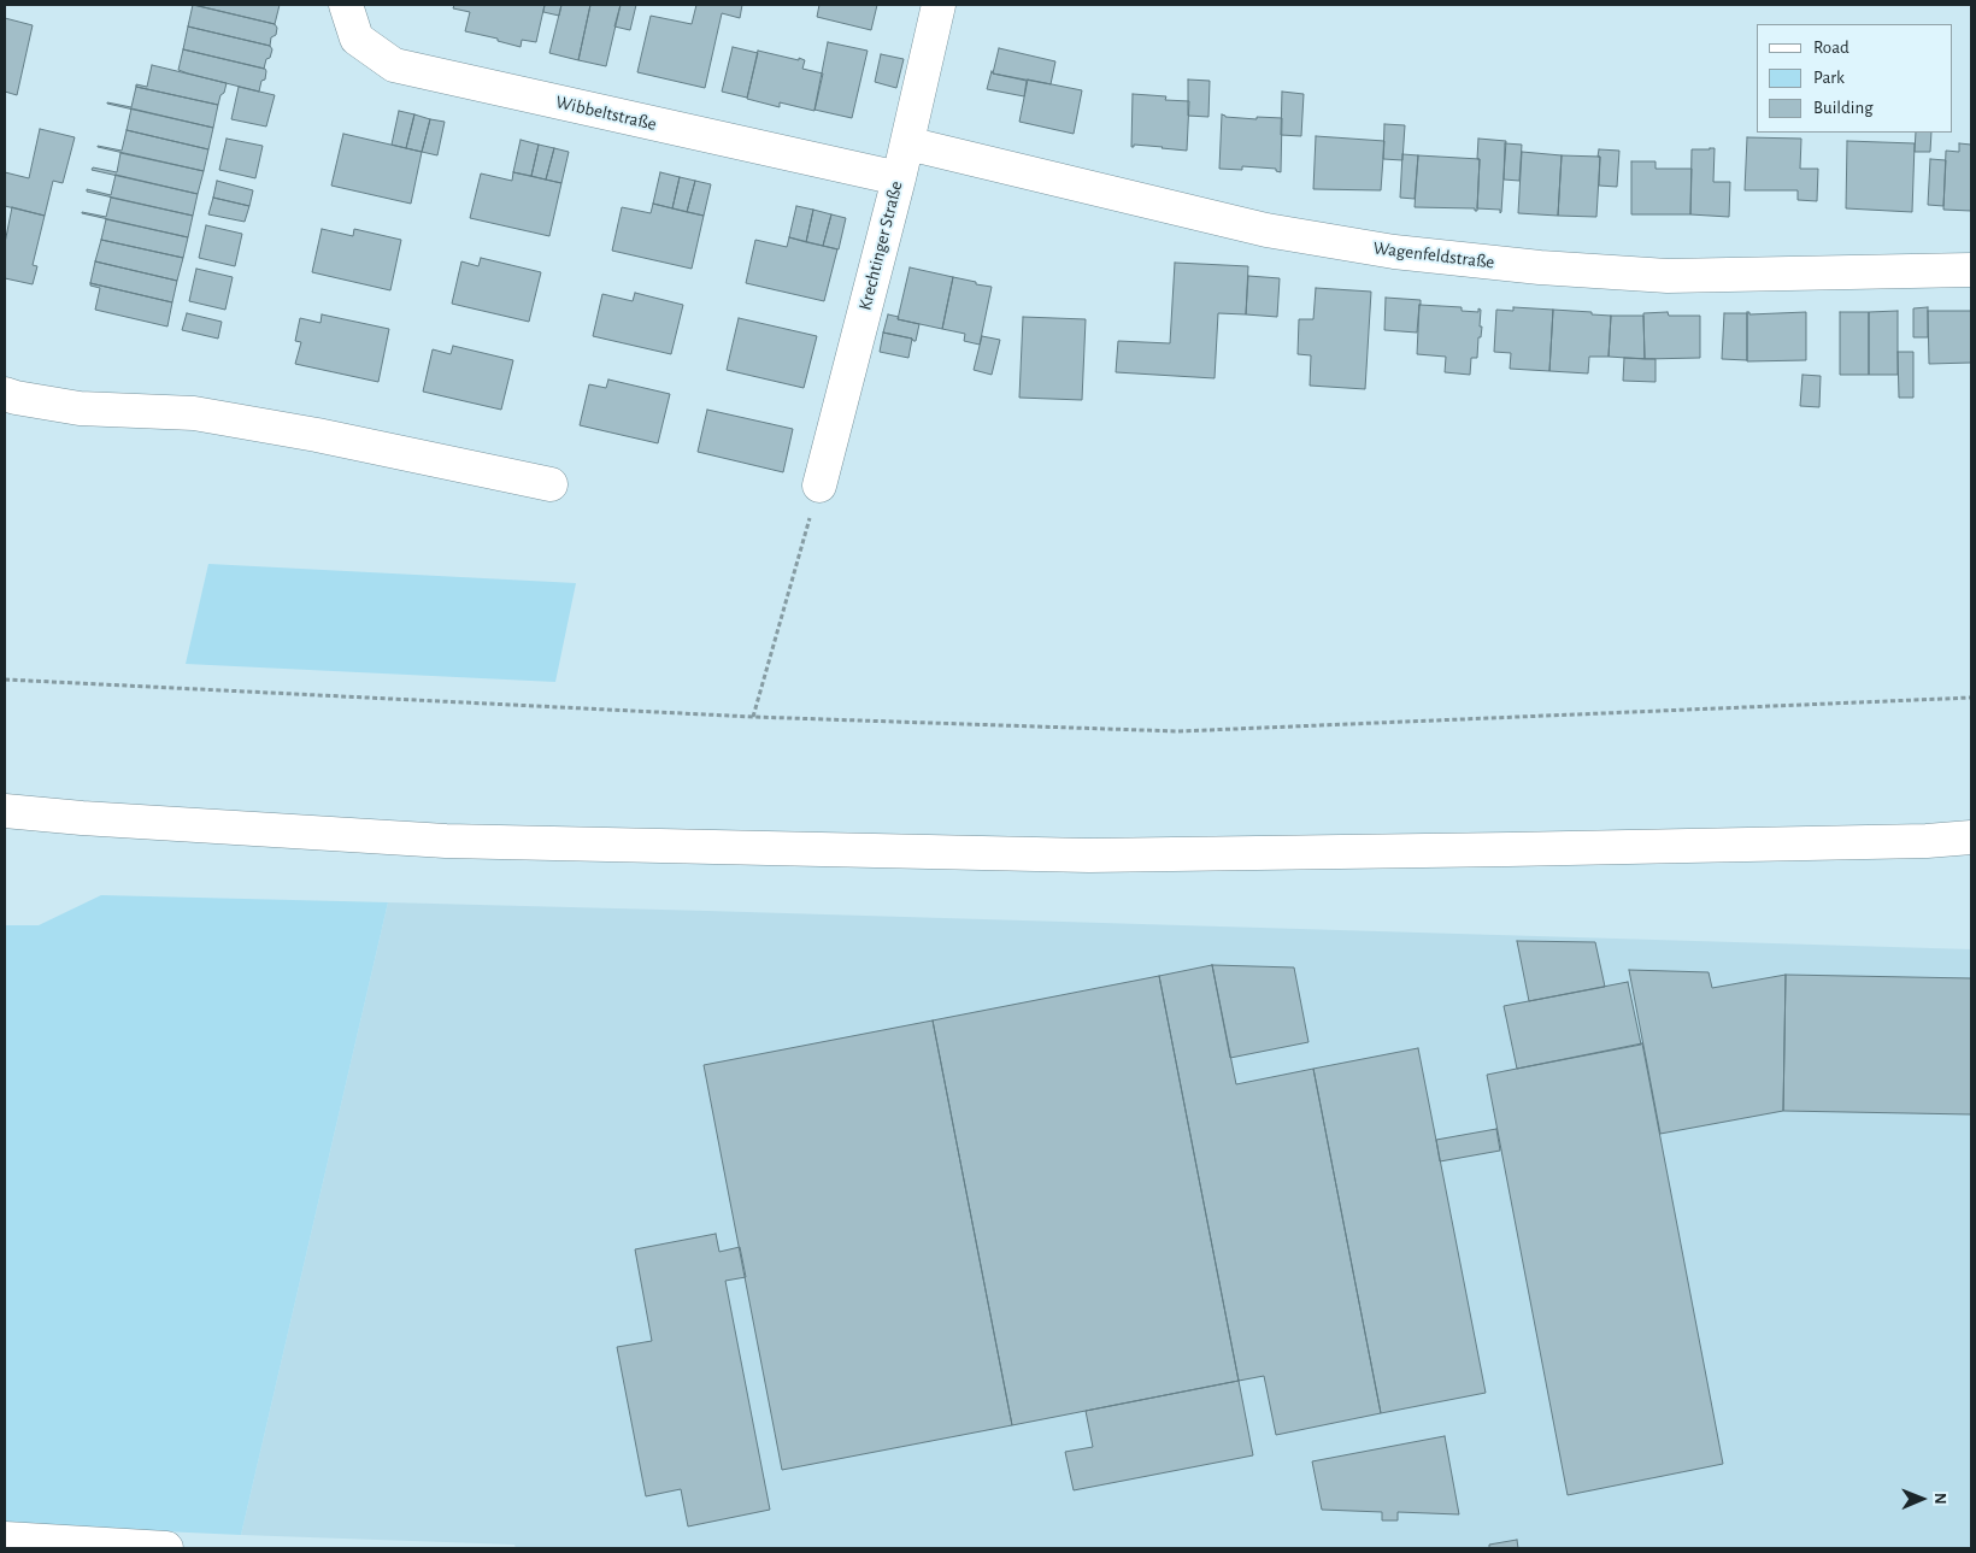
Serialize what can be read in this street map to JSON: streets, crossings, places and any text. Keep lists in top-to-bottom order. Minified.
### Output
{"streets":{"street":["Wibbeltstraße","Krechtinger Straße","Wagenfeldstraße"]},"crossings":[["Wibbeltstraße","Krechtinger Straße"],["Krechtinger Straße","Wagenfeldstraße"]],"legend":["Road","Park","Building"],"north":"right"}
